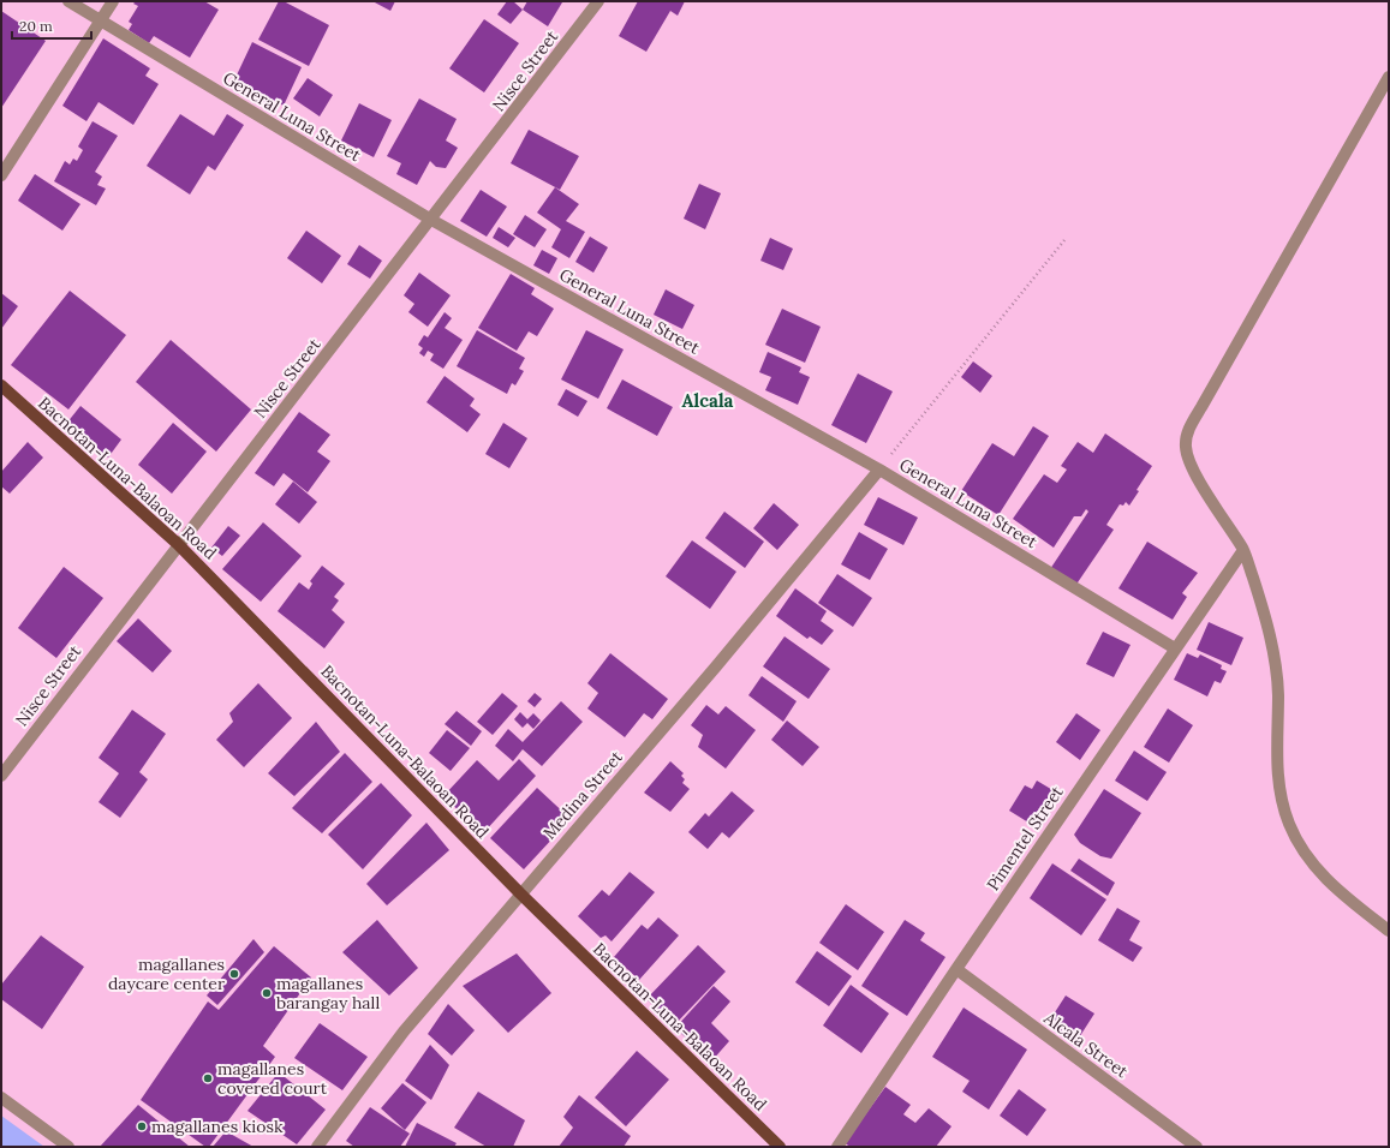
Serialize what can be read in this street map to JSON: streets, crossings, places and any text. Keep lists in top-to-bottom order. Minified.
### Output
{"streets":{"main road":["Bacnotan-Luna-Balaoan Road"],"street":["Nisce Street","General Luna Street","Medina Street","Pimentel Street","Alcala Street"]},"crossings":[["Nisce Street","General Luna Street"],["Nisce Street","Bacnotan-Luna-Balaoan Road"],["General Luna Street","Medina Street"],["General Luna Street","Pimentel Street"],["Bacnotan-Luna-Balaoan Road","Medina Street"],["Pimentel Street","Alcala Street"]],"districts":["Alcala"],"places":["magallanes daycare center","magallanes barangay hall","magallanes covered court","magallanes kiosk"],"scale_bar":"20 m"}
